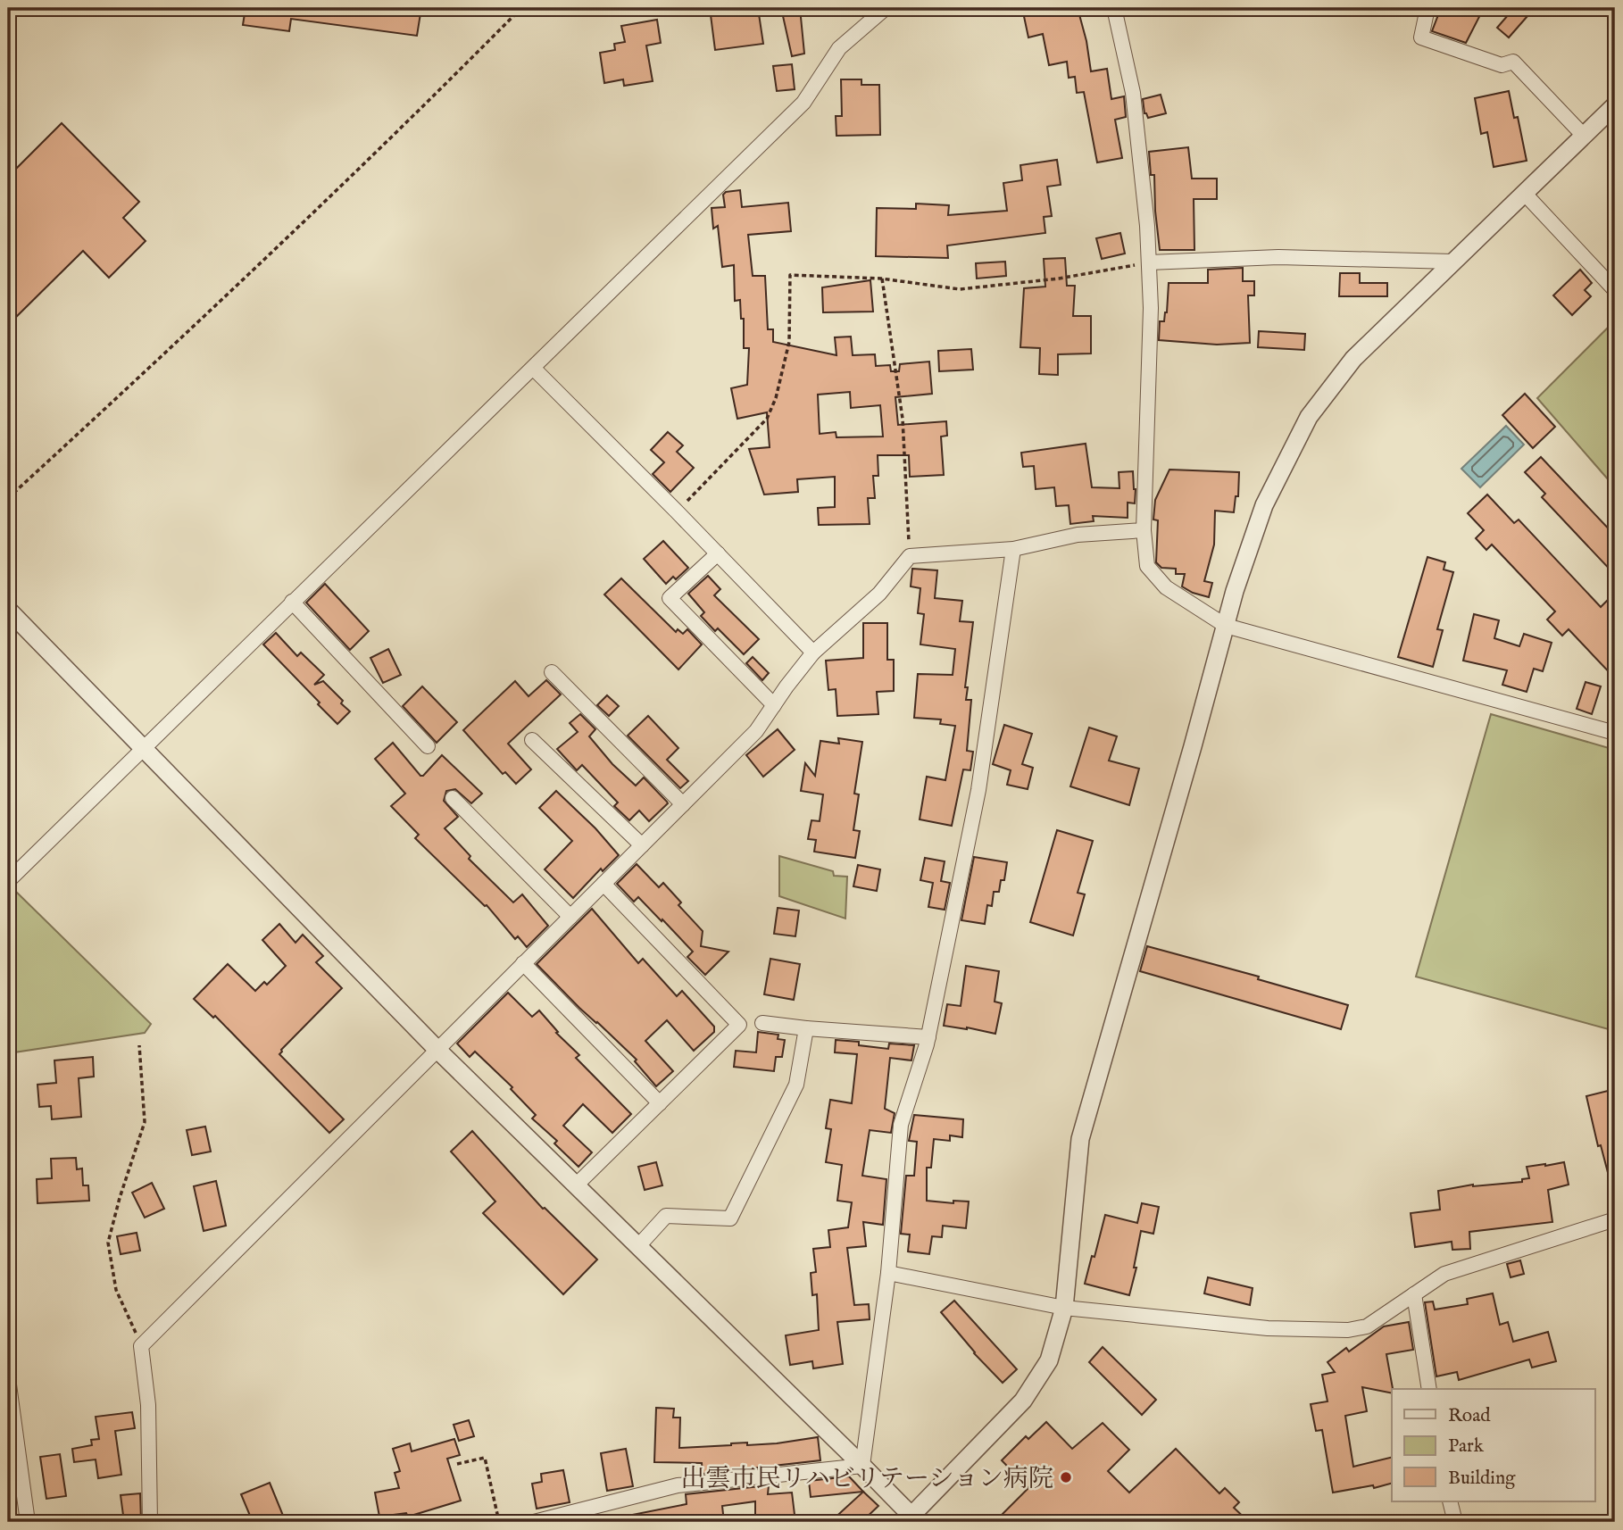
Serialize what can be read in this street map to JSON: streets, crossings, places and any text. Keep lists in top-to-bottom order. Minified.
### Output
{"places":["出雲市民リハビリテーション病院"],"legend":["Road","Park","Building"]}
